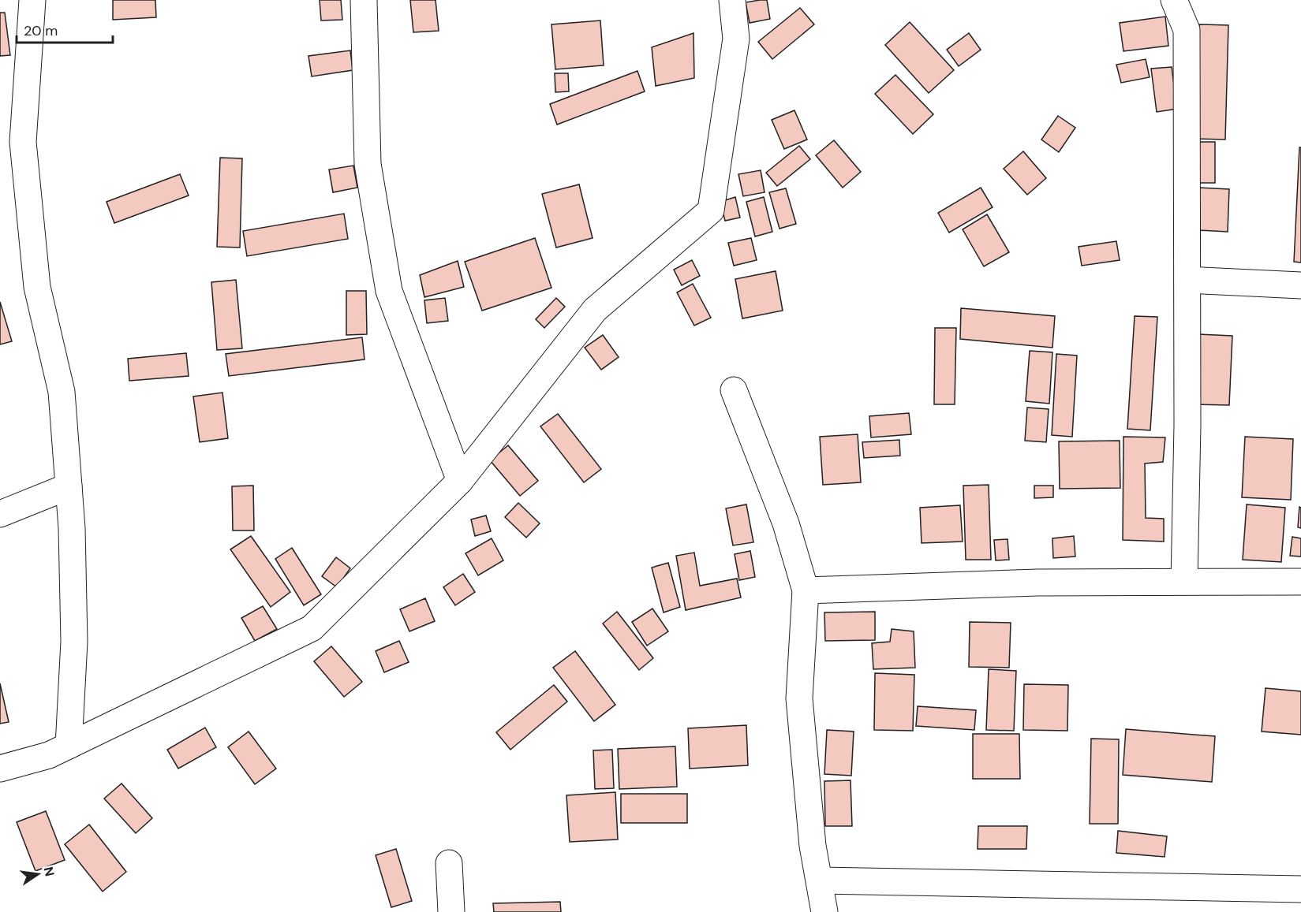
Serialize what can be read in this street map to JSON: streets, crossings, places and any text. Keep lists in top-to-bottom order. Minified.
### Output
{"scale_bar":"20 m","north":"right"}
